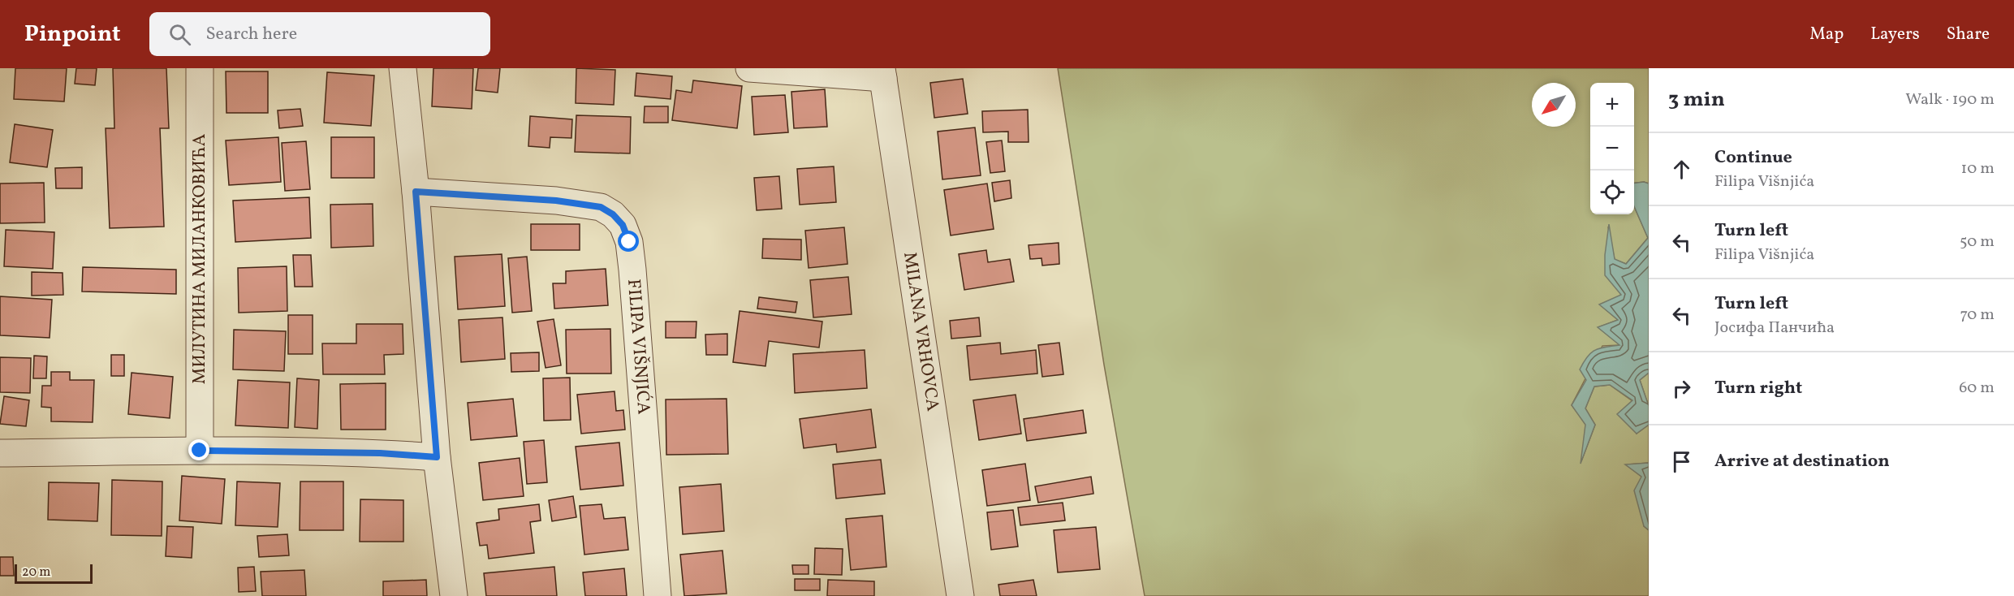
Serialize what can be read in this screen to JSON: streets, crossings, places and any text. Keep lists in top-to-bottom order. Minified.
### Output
{"streets":{"street":["МИЛУТИНА МИЛАНКОВИЋА","MILANA VRHOVCA","FILIPA VIŠNJIĆA"]},"scale_bar":"20 m","north":"bottom left","page":{"header":"Pinpoint","search":"Search here","nav":["Map","Layers","Share"],"heading":["3 min","Walk · 190 m"],"map_buttons":["+","−"],"list":[["Continue","Filipa Višnjića","10 m"],["Turn left","Filipa Višnjića","50 m"],["Turn left","Јосифа Панчића","70 m"],["Turn right","60 m"],"Arrive at destination"],"scale":"20 m"}}
